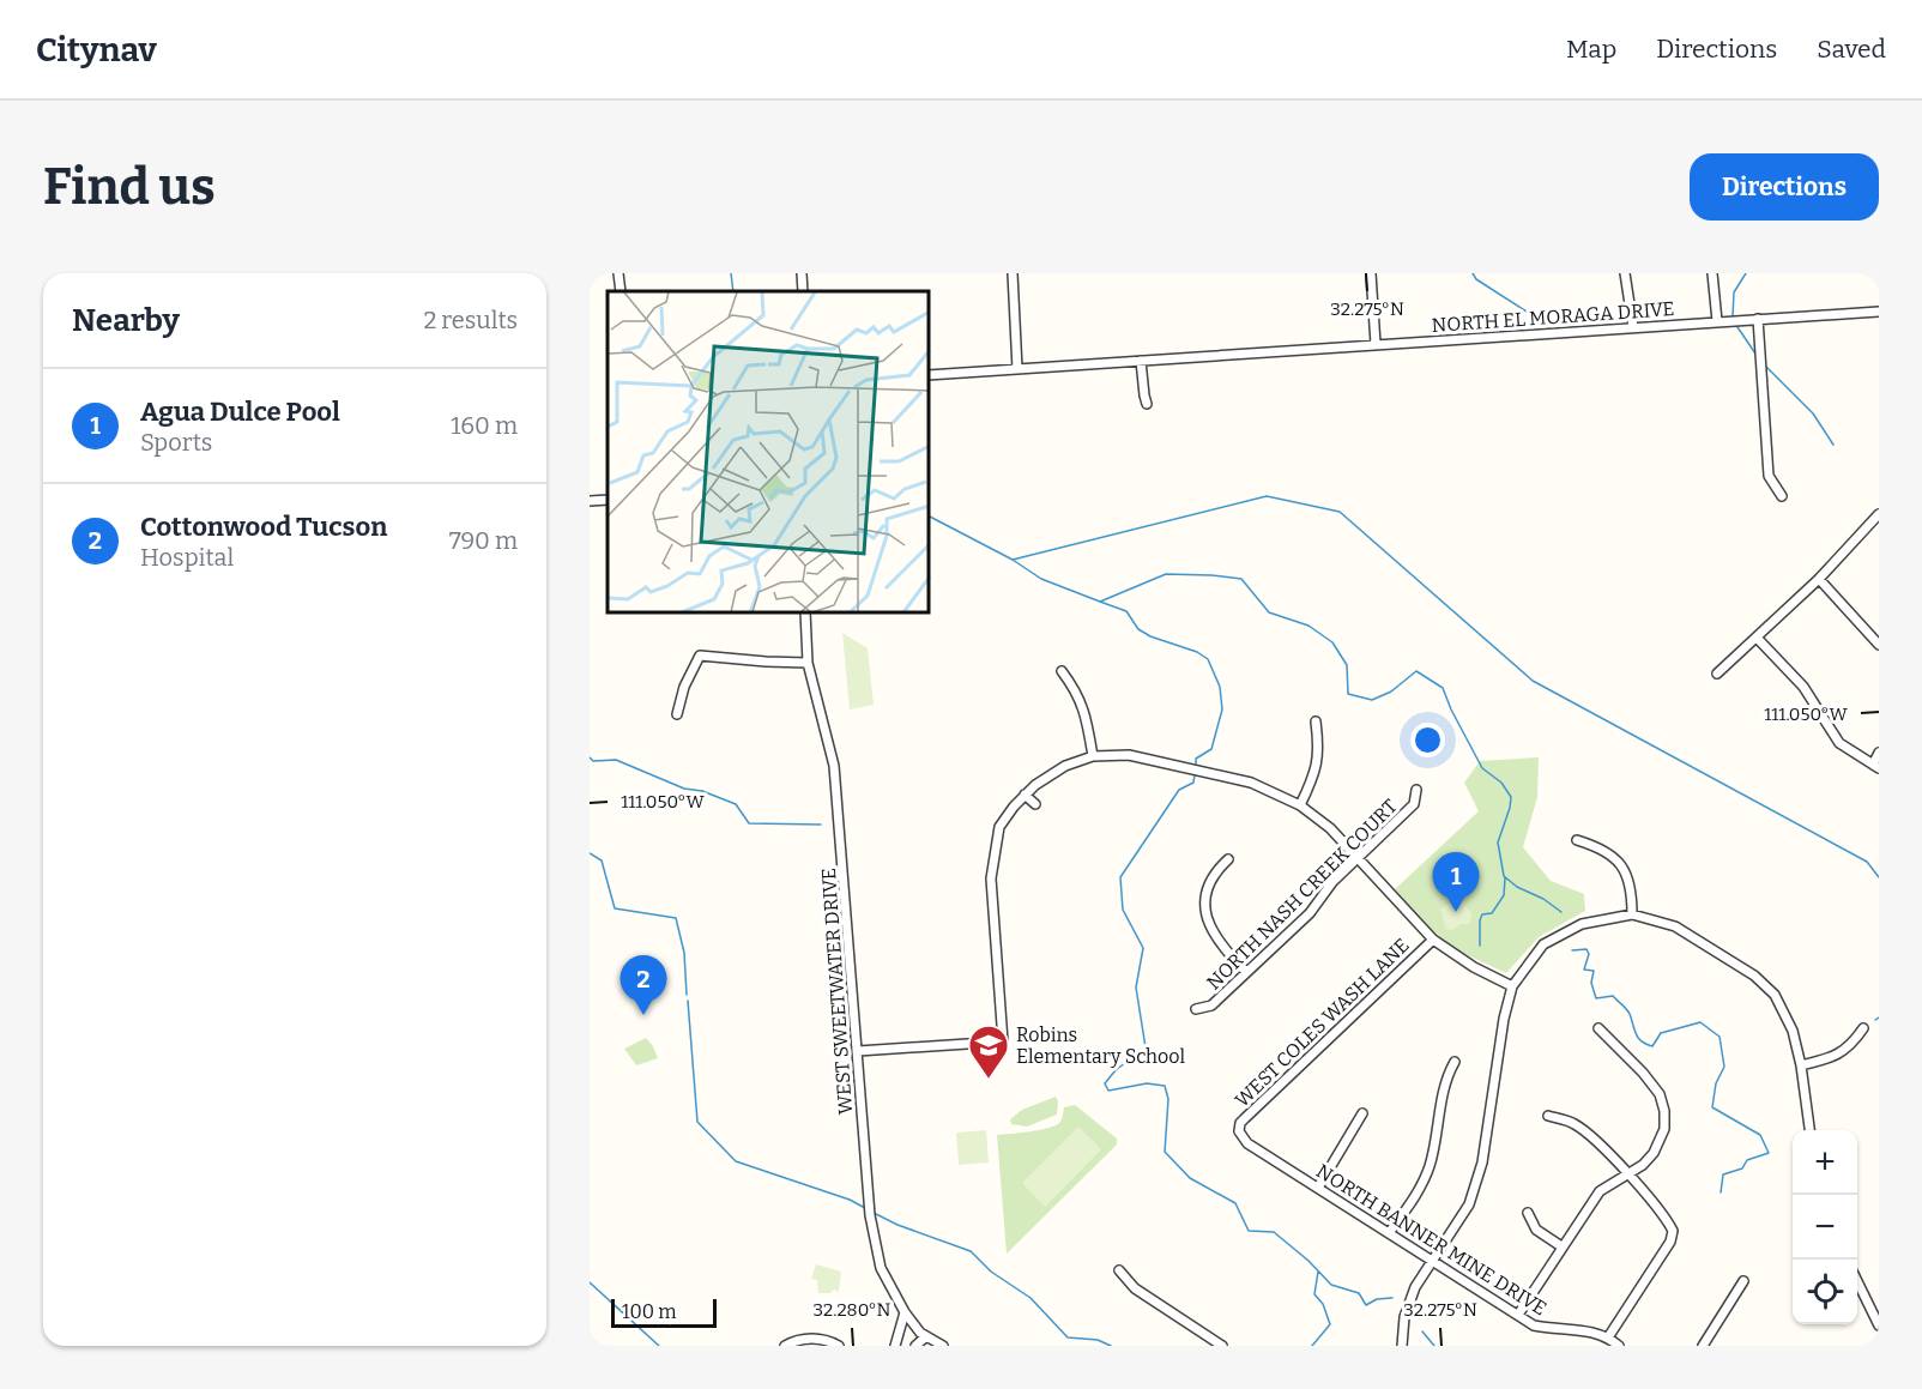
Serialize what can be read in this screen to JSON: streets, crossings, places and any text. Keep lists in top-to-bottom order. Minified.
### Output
{"streets":{"street":["NORTH EL MORAGA DRIVE","NORTH NASH CREEK COURT","WEST SWEETWATER DRIVE","WEST COLES WASH LANE","NORTH BANNER MINE DRIVE"]},"crossings":[["WEST COLES WASH LANE","NORTH BANNER MINE DRIVE"]],"places":{"school or university":["Robins Elementary School"]},"scale_bar":"100 m","page":{"header":"Citynav","nav":["Map","Directions","Saved"],"buttons":"Directions","title":"Find us","heading":["Nearby","2 results"],"list":[{"mark":"1","name":"Agua Dulce Pool","note":"Sports","value":"160 m"},{"mark":"2","name":"Cottonwood Tucson","note":"Hospital","value":"790 m"}],"pins":["1","2"],"map_buttons":["+","−"],"scale":"100 m"},"coordinates":["32.275°N","111.050°W","32.280°N"]}
